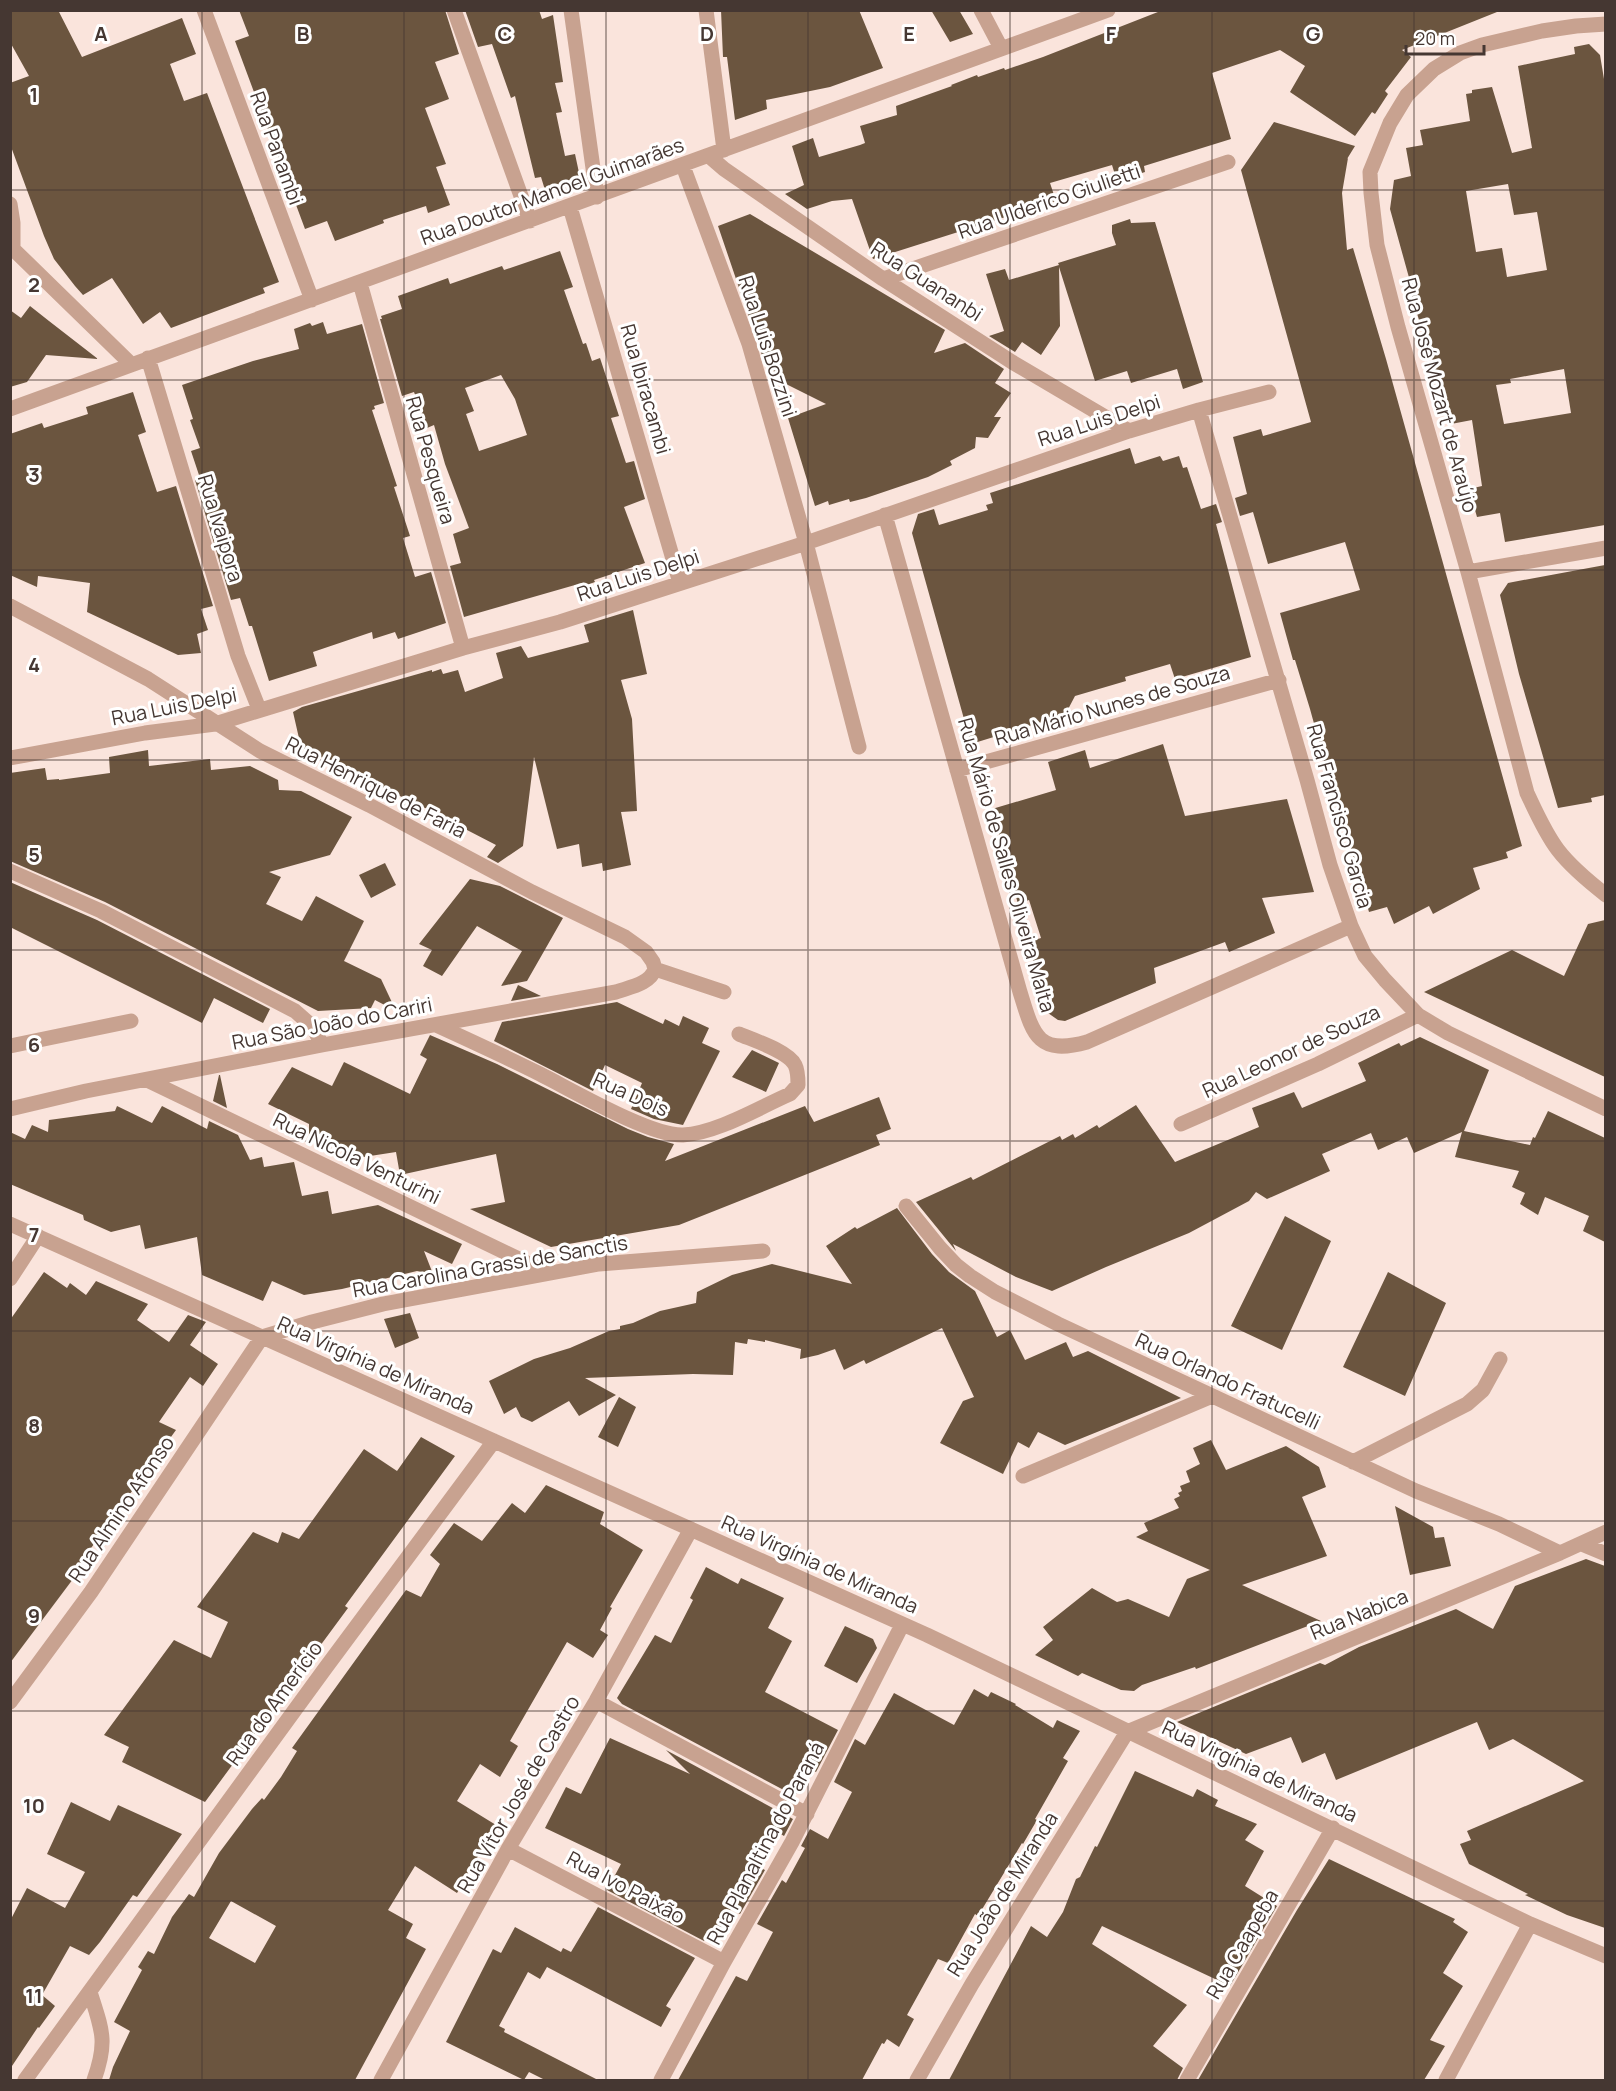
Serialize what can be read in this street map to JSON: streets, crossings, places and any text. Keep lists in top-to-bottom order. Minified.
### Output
{"streets":{"street":["Rua Panambi","Rua Doutor Manoel Guimarães","Rua Ulderico Giulietti","Rua Guananbi","Rua Luis Bozzini","Rua Ibiracambi","Rua José Mozart de Araújo","Rua Luis Delpi","Rua Pesqueira","Rua Ivaipora","Rua Mário Nunes de Souza","Rua Henrique de Faria","Rua Francisco Garcia","Rua Mário de Salles Oliveira Malta","Rua São João do Cariri","Rua Leonor de Souza","Rua Dois","Rua Nicola Venturini","Rua Carolina Grassi de Sanctis","Rua Virgínia de Miranda","Rua Orlando Fratucelli","Rua Almino Afonso","Rua Nabica","Rua do Amerício","Rua Vítor José de Castro","Rua Planaltina do Paraná","Rua Ivo Paixão","Rua João de Miranda","Rua Caapeba"]},"crossings":[["Rua Panambi","Rua Doutor Manoel Guimarães"],["Rua Doutor Manoel Guimarães","Rua Guananbi"],["Rua Doutor Manoel Guimarães","Rua Luis Bozzini"],["Rua Doutor Manoel Guimarães","Rua Ibiracambi"],["Rua Doutor Manoel Guimarães","Rua Pesqueira"],["Rua Doutor Manoel Guimarães","Rua Ivaipora"],["Rua Ulderico Giulietti","Rua Guananbi"],["Rua Guananbi","Rua Luis Delpi"],["Rua Luis Bozzini","Rua Luis Delpi"],["Rua Ibiracambi","Rua Luis Delpi"],["Rua Luis Delpi","Rua Pesqueira"],["Rua Luis Delpi","Rua Ivaipora"],["Rua Luis Delpi","Rua Henrique de Faria"],["Rua Luis Delpi","Rua Francisco Garcia"],["Rua Luis Delpi","Rua Mário de Salles Oliveira Malta"],["Rua Mário Nunes de Souza","Rua Francisco Garcia"],["Rua Mário Nunes de Souza","Rua Mário de Salles Oliveira Malta"],["Rua Henrique de Faria","Rua São João do Cariri"],["Rua Francisco Garcia","Rua Mário de Salles Oliveira Malta"],["Rua Francisco Garcia","Rua Leonor de Souza"],["Rua São João do Cariri","Rua Dois"],["Rua São João do Cariri","Rua Nicola Venturini"],["Rua Nicola Venturini","Rua Carolina Grassi de Sanctis"],["Rua Carolina Grassi de Sanctis","Rua Virgínia de Miranda"],["Rua Carolina Grassi de Sanctis","Rua Almino Afonso"],["Rua Virgínia de Miranda","Rua Almino Afonso"],["Rua Virgínia de Miranda","Rua Nabica"],["Rua Virgínia de Miranda","Rua do Amerício"],["Rua Virgínia de Miranda","Rua Vítor José de Castro"],["Rua Virgínia de Miranda","Rua Planaltina do Paraná"],["Rua Virgínia de Miranda","Rua João de Miranda"],["Rua Virgínia de Miranda","Rua Caapeba"],["Rua Orlando Fratucelli","Rua Nabica"],["Rua Nabica","Rua João de Miranda"],["Rua Vítor José de Castro","Rua Ivo Paixão"],["Rua Planaltina do Paraná","Rua Ivo Paixão"]],"scale_bar":"20 m","grid":{"columns":["A","B","C","D","E","F","G"],"rows":["1","2","3","4","5","6","7","8","9","10","11"]}}
